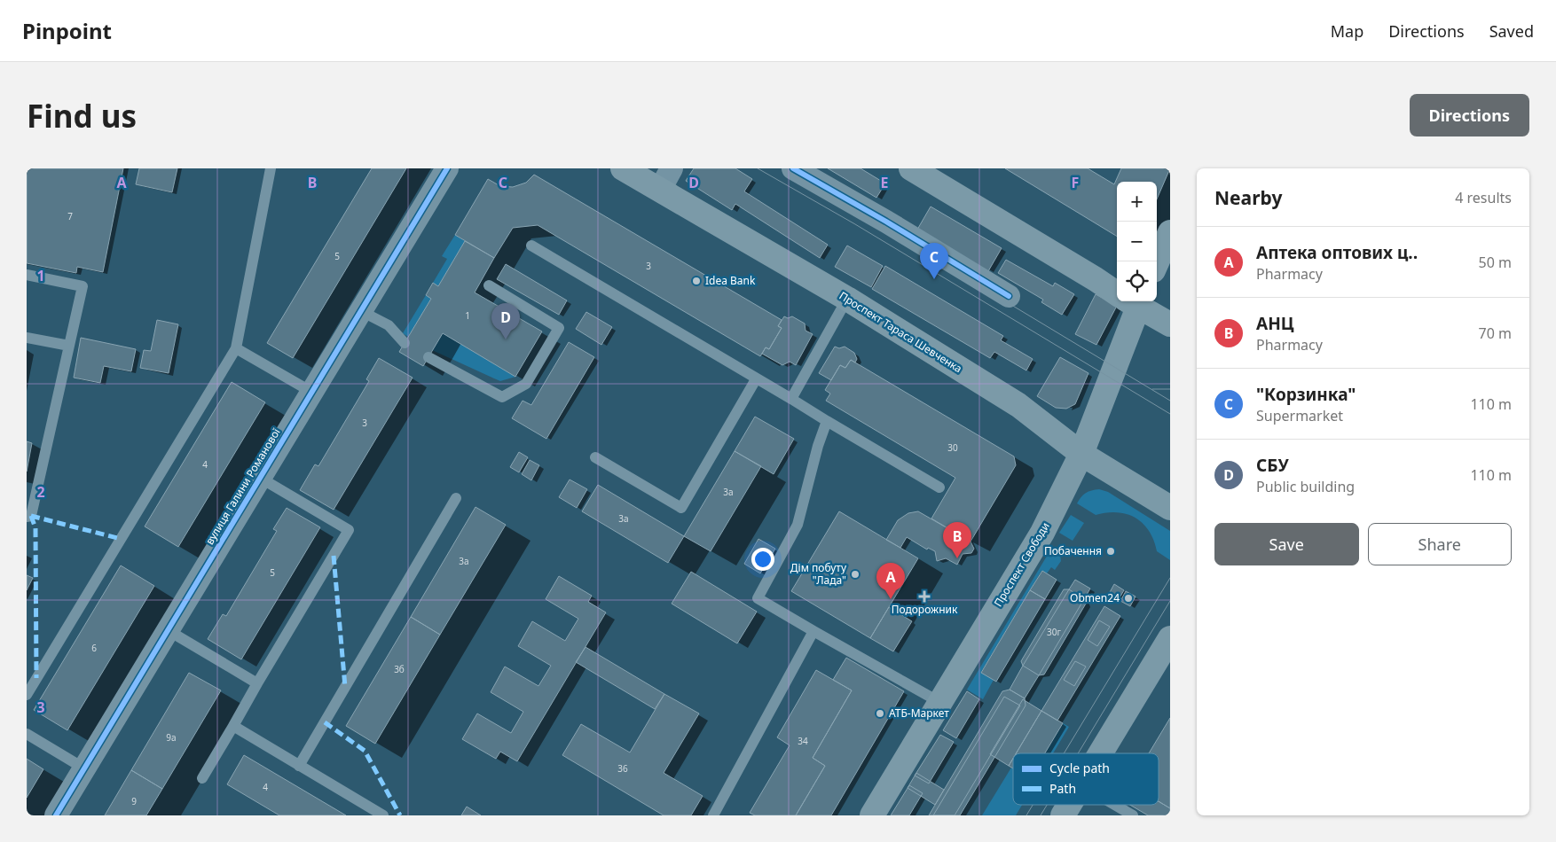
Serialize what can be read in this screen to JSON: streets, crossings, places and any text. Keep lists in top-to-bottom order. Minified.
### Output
{"streets":{"main road":["Проспект Тараса Шевченка","Проспект Свободи"],"street":["вулиця Галини Романової"]},"crossings":[["Проспект Тараса Шевченка","Проспект Свободи"]],"places":{"other":["Idea Bank","Побачення","Дім побуту \"Лада\"","Obmen24","АТБ-Маркет"],"health":["Подорожник"]},"house_numbers":["7","5","3","1","3","30","4","3а","3а","3а","5","30г","6","3б","9а","34","36","4","9"],"legend":["Cycle path","Path"],"page":{"header":"Pinpoint","nav":["Map","Directions","Saved"],"buttons":["Directions",["Save","Share"]],"title":"Find us","heading":["Nearby","4 results"],"map_buttons":["+","−"],"list":[{"mark":"A","name":"Аптека оптових ц‥","note":"Pharmacy","value":"50 m"},{"mark":"B","name":"АНЦ","note":"Pharmacy","value":"70 m"},{"mark":"C","name":"\"Корзинка\"","note":"Supermarket","value":"110 m"},{"mark":"D","name":"СБУ","note":"Public building","value":"110 m"}],"pins":["C","D","B","A"]},"grid":{"columns":["A","B","C","D","E","F"],"rows":["1","2","3"]}}
